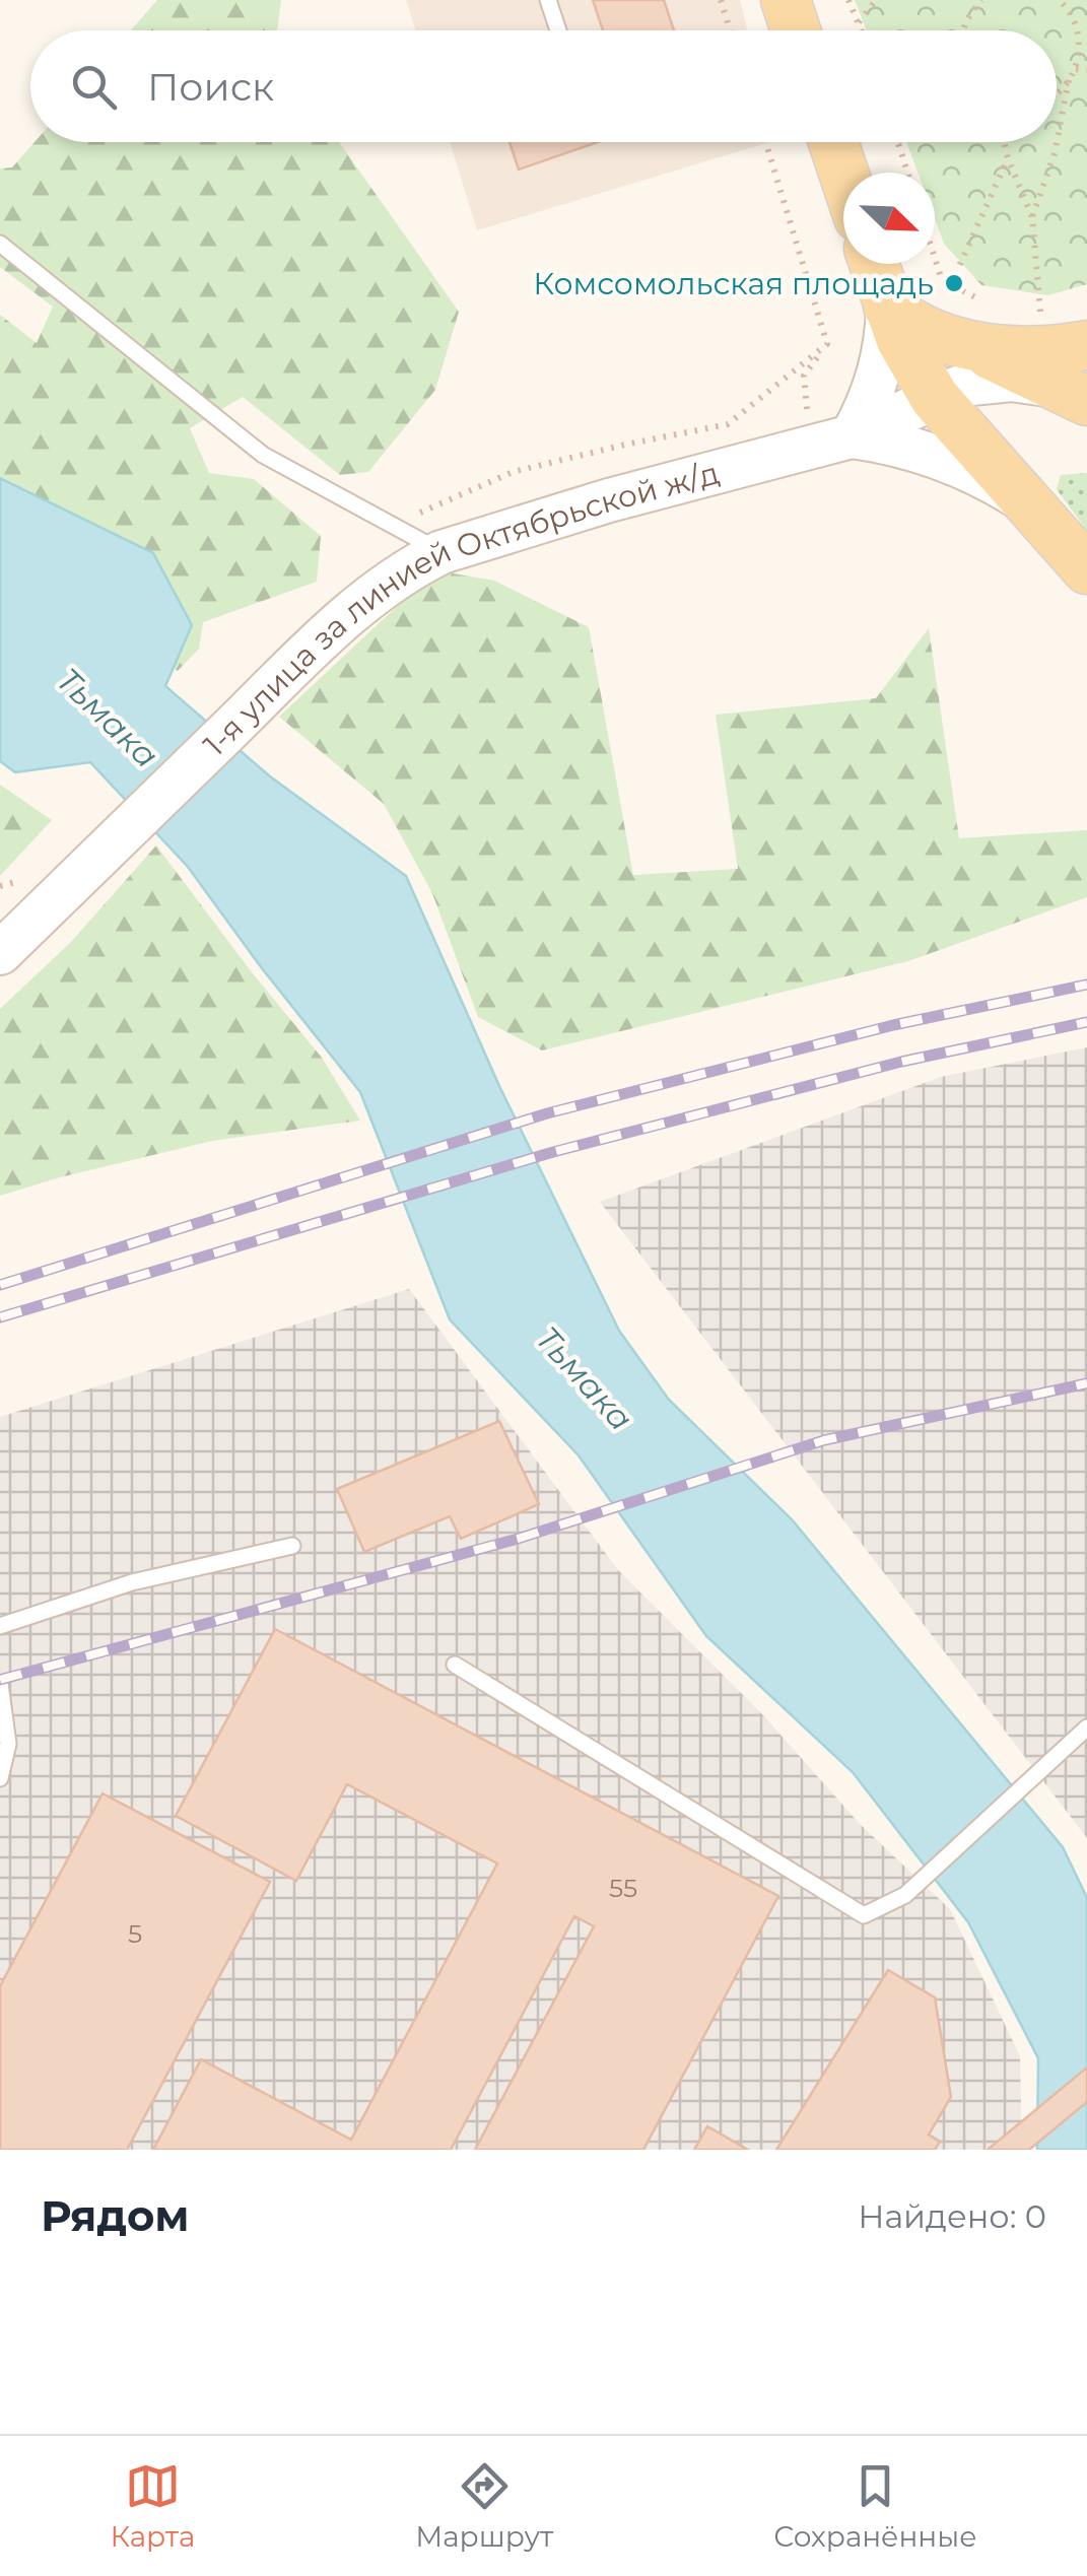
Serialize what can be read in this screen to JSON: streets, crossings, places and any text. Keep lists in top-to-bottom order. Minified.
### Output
{"streets":{"main road":["1-я улица за линией Октябрьской ж/д"]},"water":["Тьмака"],"places":["Комсомольская площадь"],"house_numbers":["55","5"],"north":"bottom right","page":{"search":"Поиск","heading":["Рядом","Найдено: 0"],"nav":["Карта","Маршрут","Сохранённые"]}}
